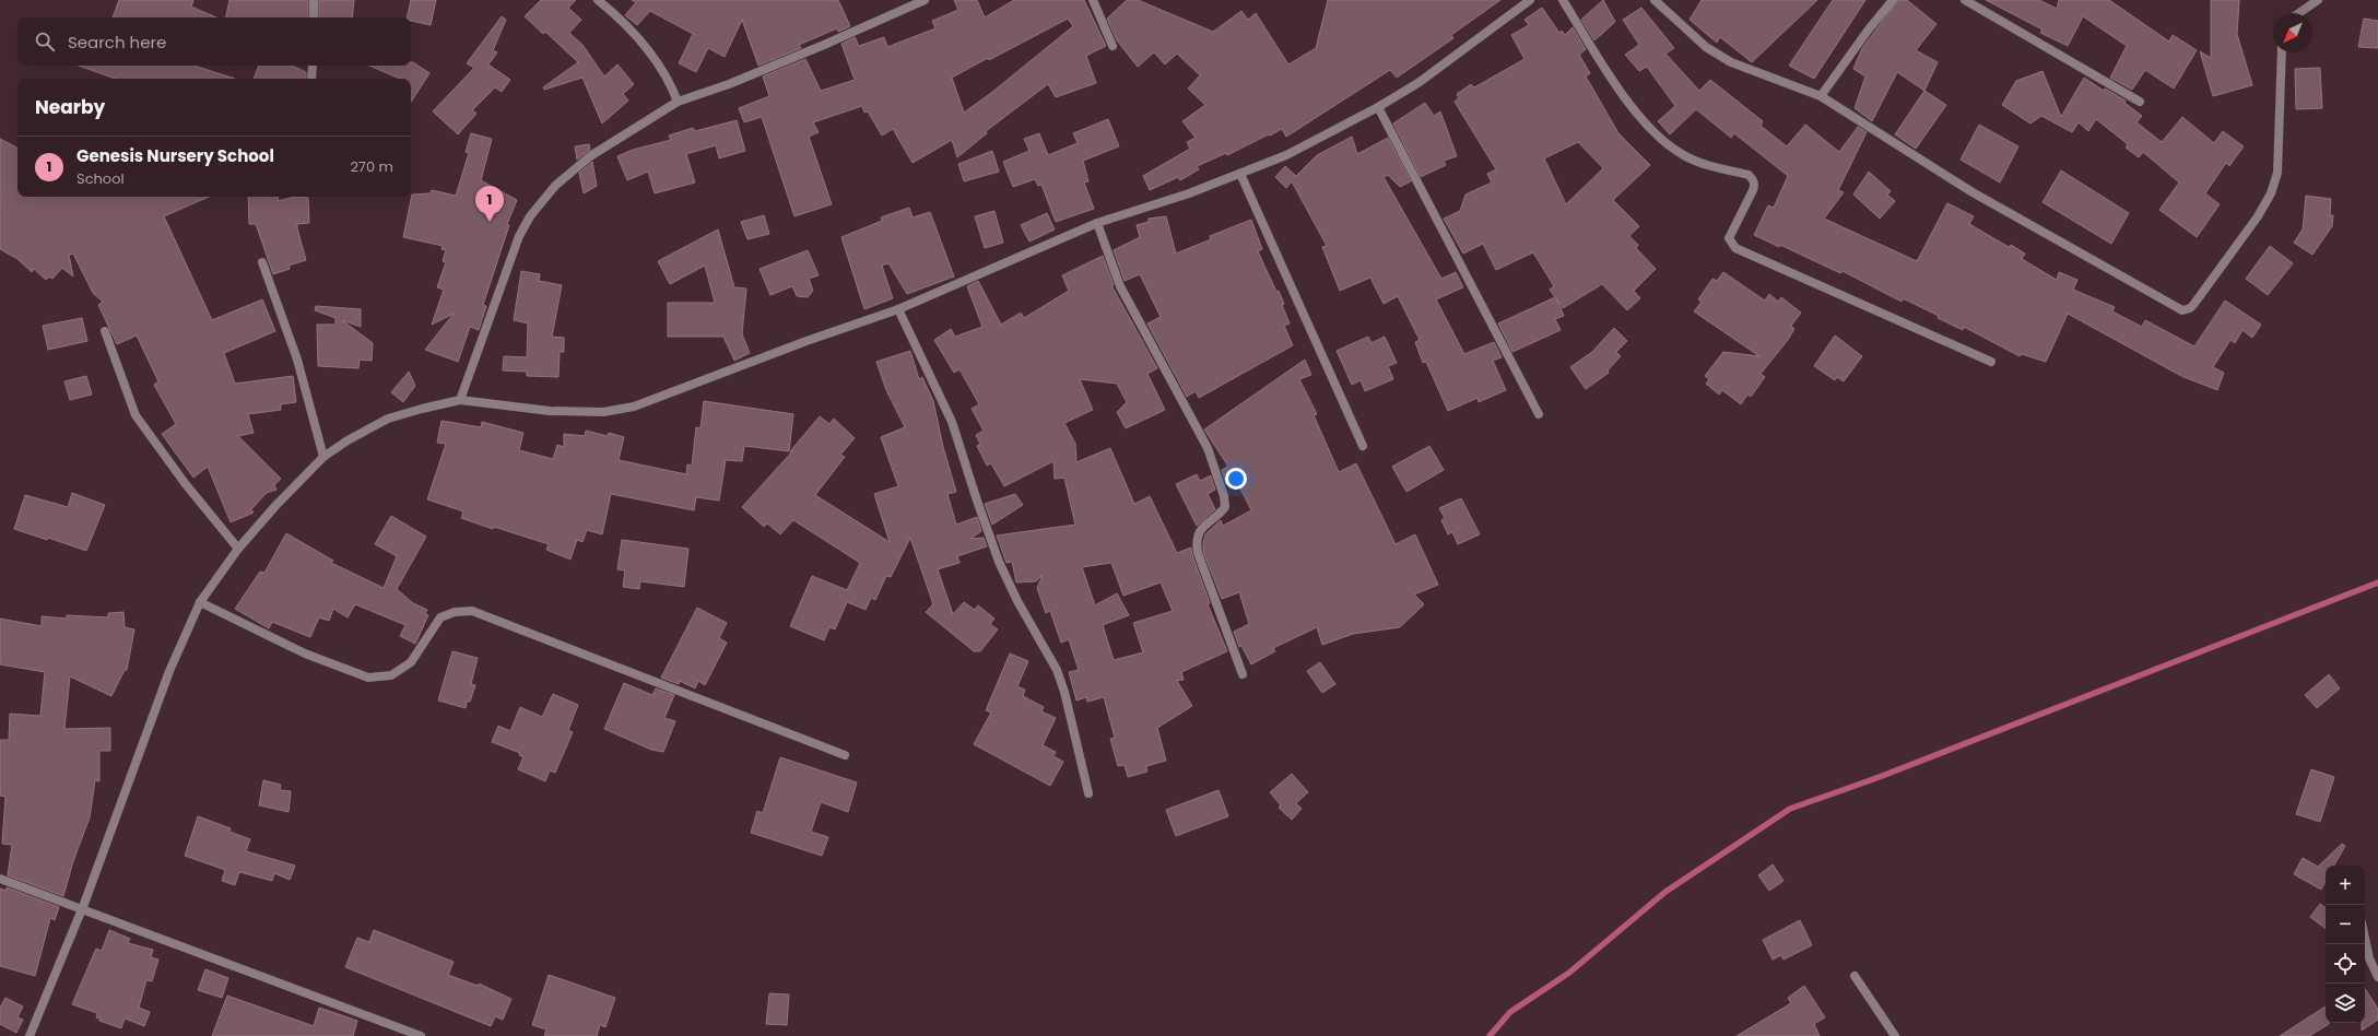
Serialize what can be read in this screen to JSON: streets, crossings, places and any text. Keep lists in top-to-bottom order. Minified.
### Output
{"north":"bottom left","page":{"search":"Search here","heading":"Nearby","list":[{"mark":"1","name":"Genesis Nursery School","note":"School","value":"270 m"}],"pins":"1","map_buttons":["+","−"]}}
